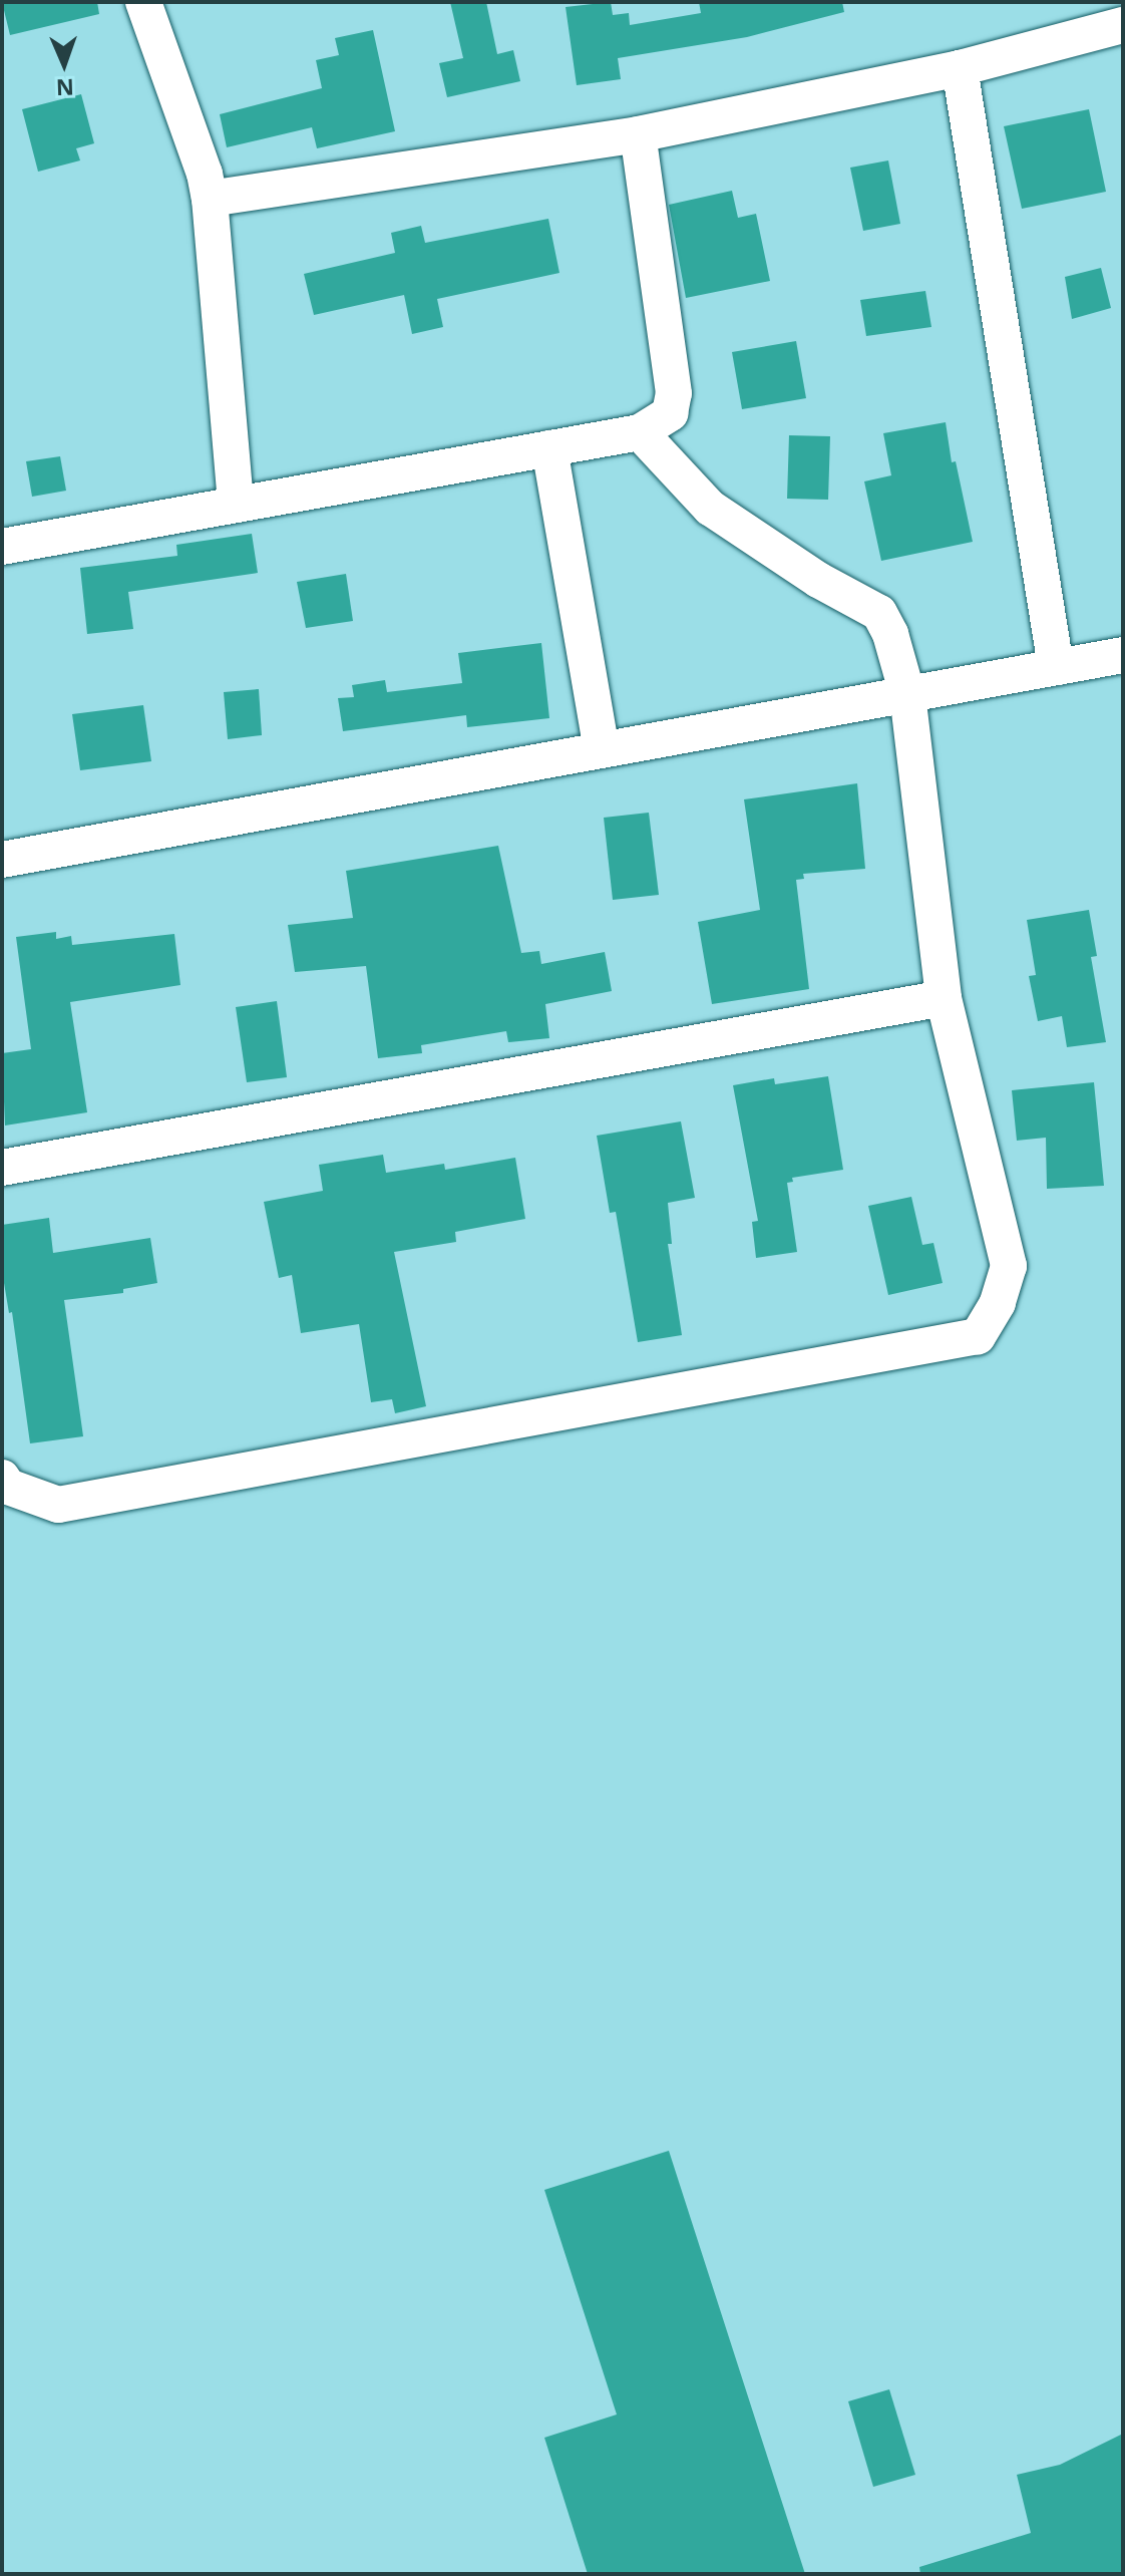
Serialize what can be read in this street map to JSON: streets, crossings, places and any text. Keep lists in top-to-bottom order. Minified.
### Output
{"north":"bottom"}
